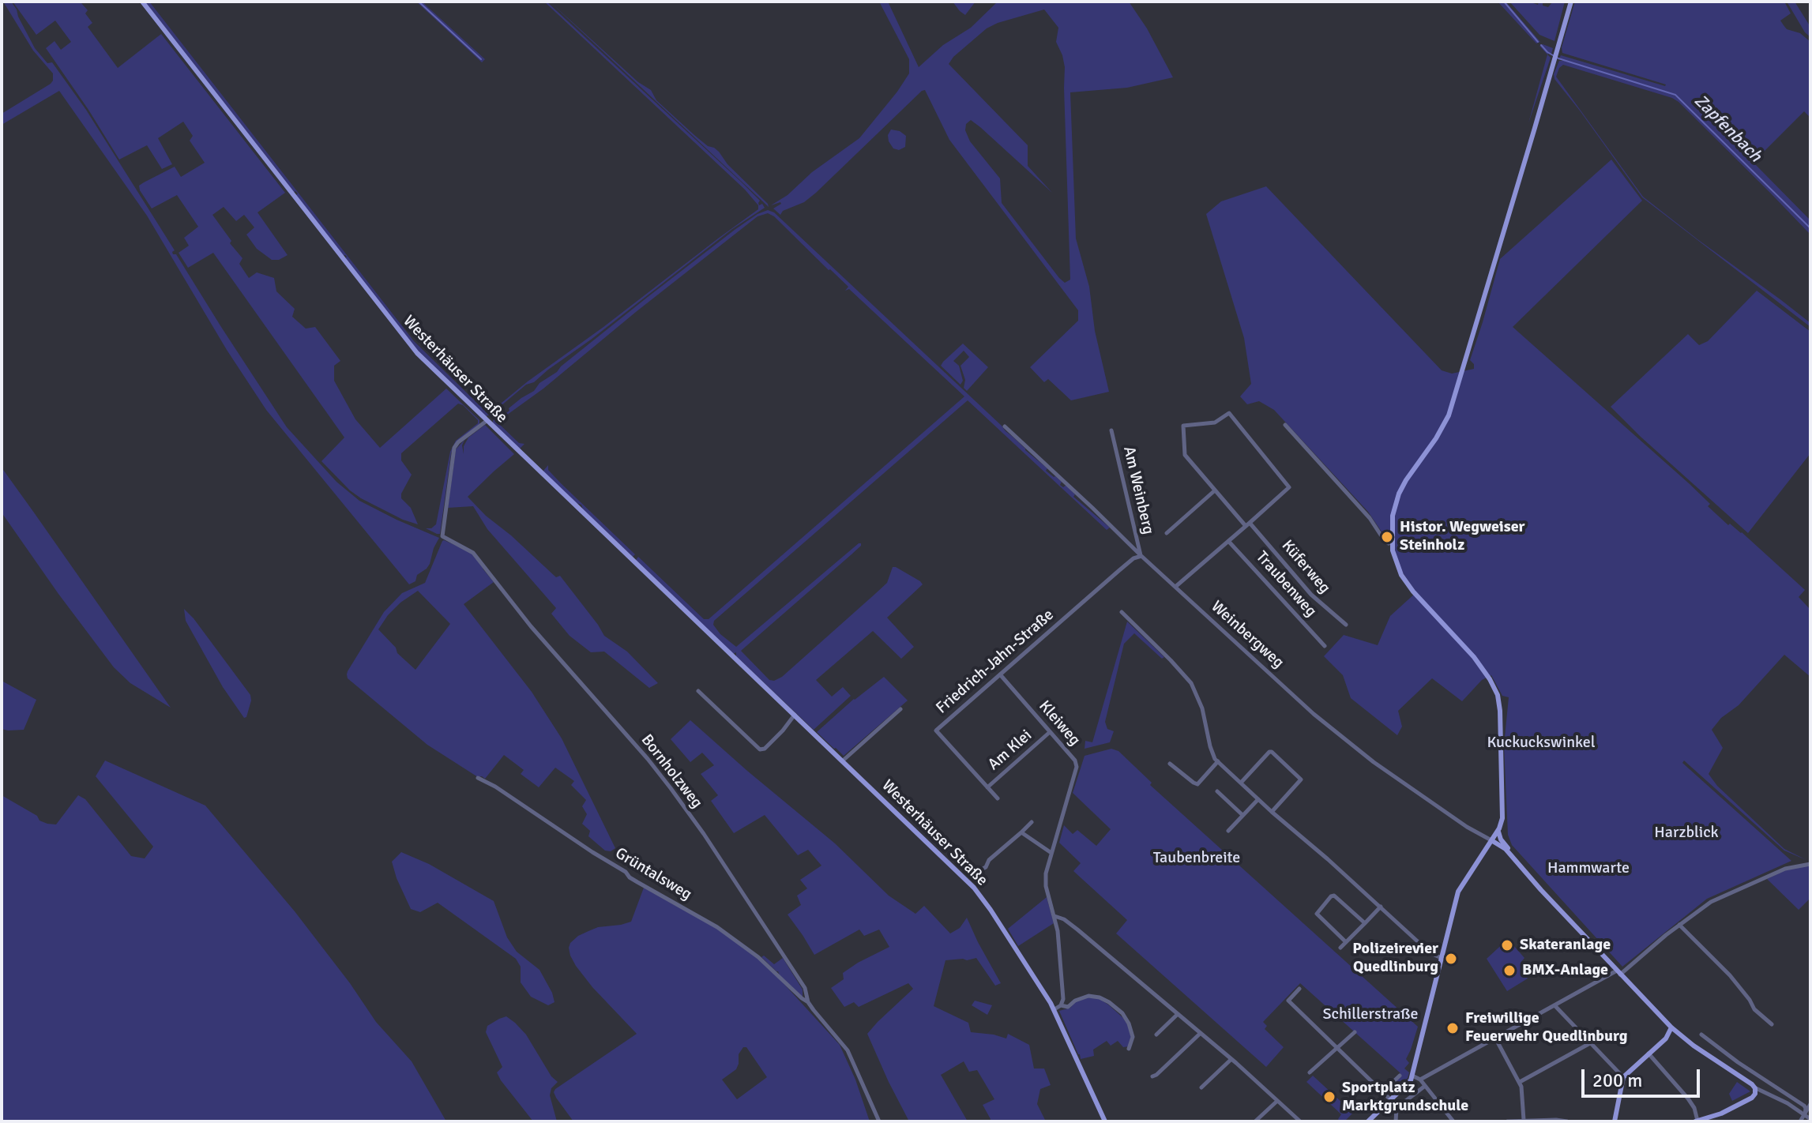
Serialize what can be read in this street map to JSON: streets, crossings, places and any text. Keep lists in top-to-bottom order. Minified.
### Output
{"streets":{"main road":["Westerhäuser Straße"],"street":["Am Weinberg","Küferweg","Traubenweg","Weinbergweg","Friedrich-Jahn-Straße","Kleiweg","Am Klei","Bornholzweg","Grüntalsweg"]},"crossings":[["Westerhäuser Straße","Bornholzweg"],["Am Weinberg","Weinbergweg"],["Am Weinberg","Friedrich-Jahn-Straße"],["Weinbergweg","Friedrich-Jahn-Straße"],["Friedrich-Jahn-Straße","Kleiweg"],["Friedrich-Jahn-Straße","Am Klei"],["Kleiweg","Am Klei"],["Bornholzweg","Grüntalsweg"]],"water":["Zapfenbach"],"parks":["Kuckuckswinkel","Harzblick","Taubenbreite","Hammwarte","Schillerstraße"],"places":["Histor. Wegweiser Steinholz","Skateranlage","Polizeirevier Quedlinburg","BMX-Anlage","Freiwillige Feuerwehr Quedlinburg","Sportplatz Marktgrundschule"],"scale_bar":"200 m"}
